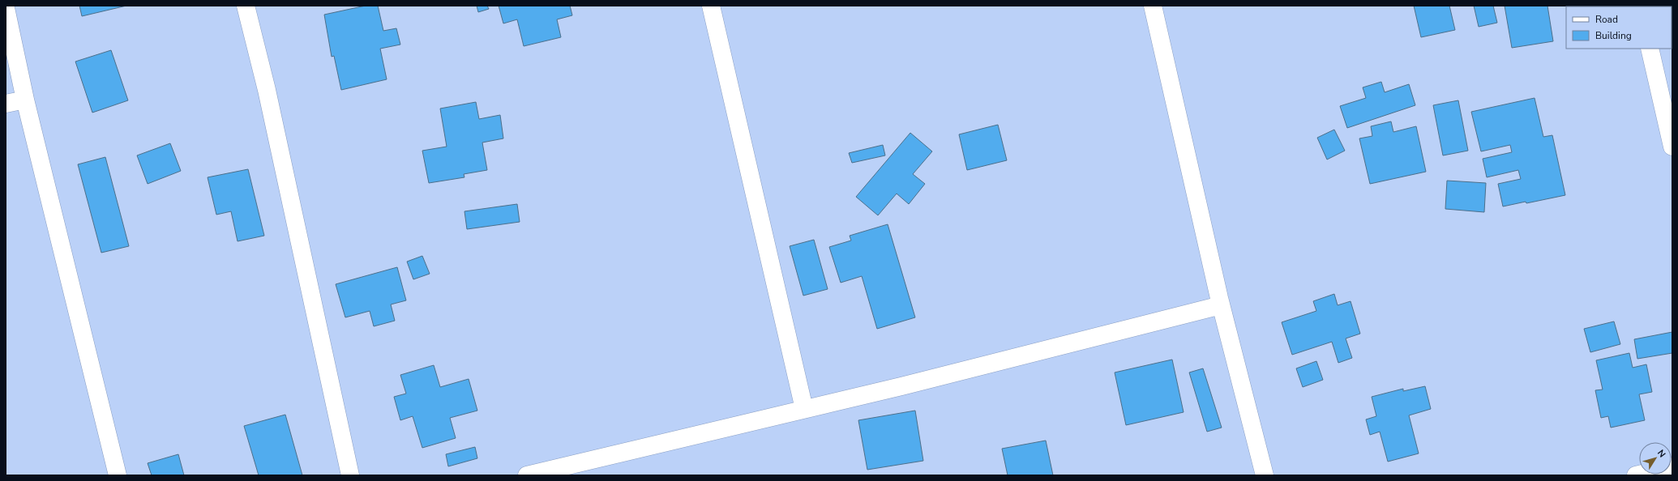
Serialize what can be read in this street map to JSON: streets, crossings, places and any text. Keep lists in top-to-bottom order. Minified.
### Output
{"legend":["Road","Building"],"north":"top right"}
